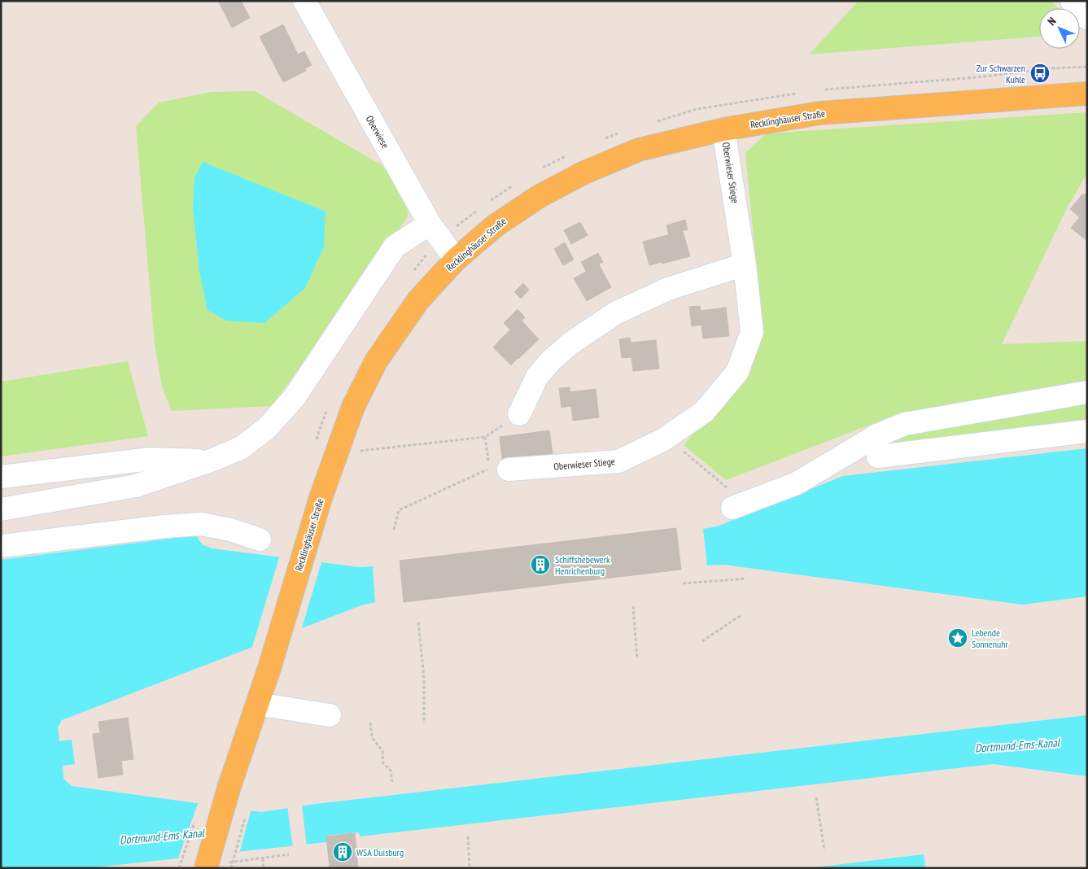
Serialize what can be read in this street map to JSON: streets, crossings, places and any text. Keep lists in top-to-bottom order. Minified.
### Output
{"streets":{"main road":["Recklinghäuser Straße"],"lane":["Oberwiese","Oberwieser Stiege"]},"crossings":[["Recklinghäuser Straße","Oberwiese"],["Recklinghäuser Straße","Oberwieser Stiege"]],"water":["Dortmund-Ems-Kanal"],"places":{"bus stop":["Zur Schwarzen Kuhle"],"building":["Schiffshebewerk Henrichenburg","WSA Duisburg"],"place":["Lebende Sonnenuhr"]},"north":"top left"}
